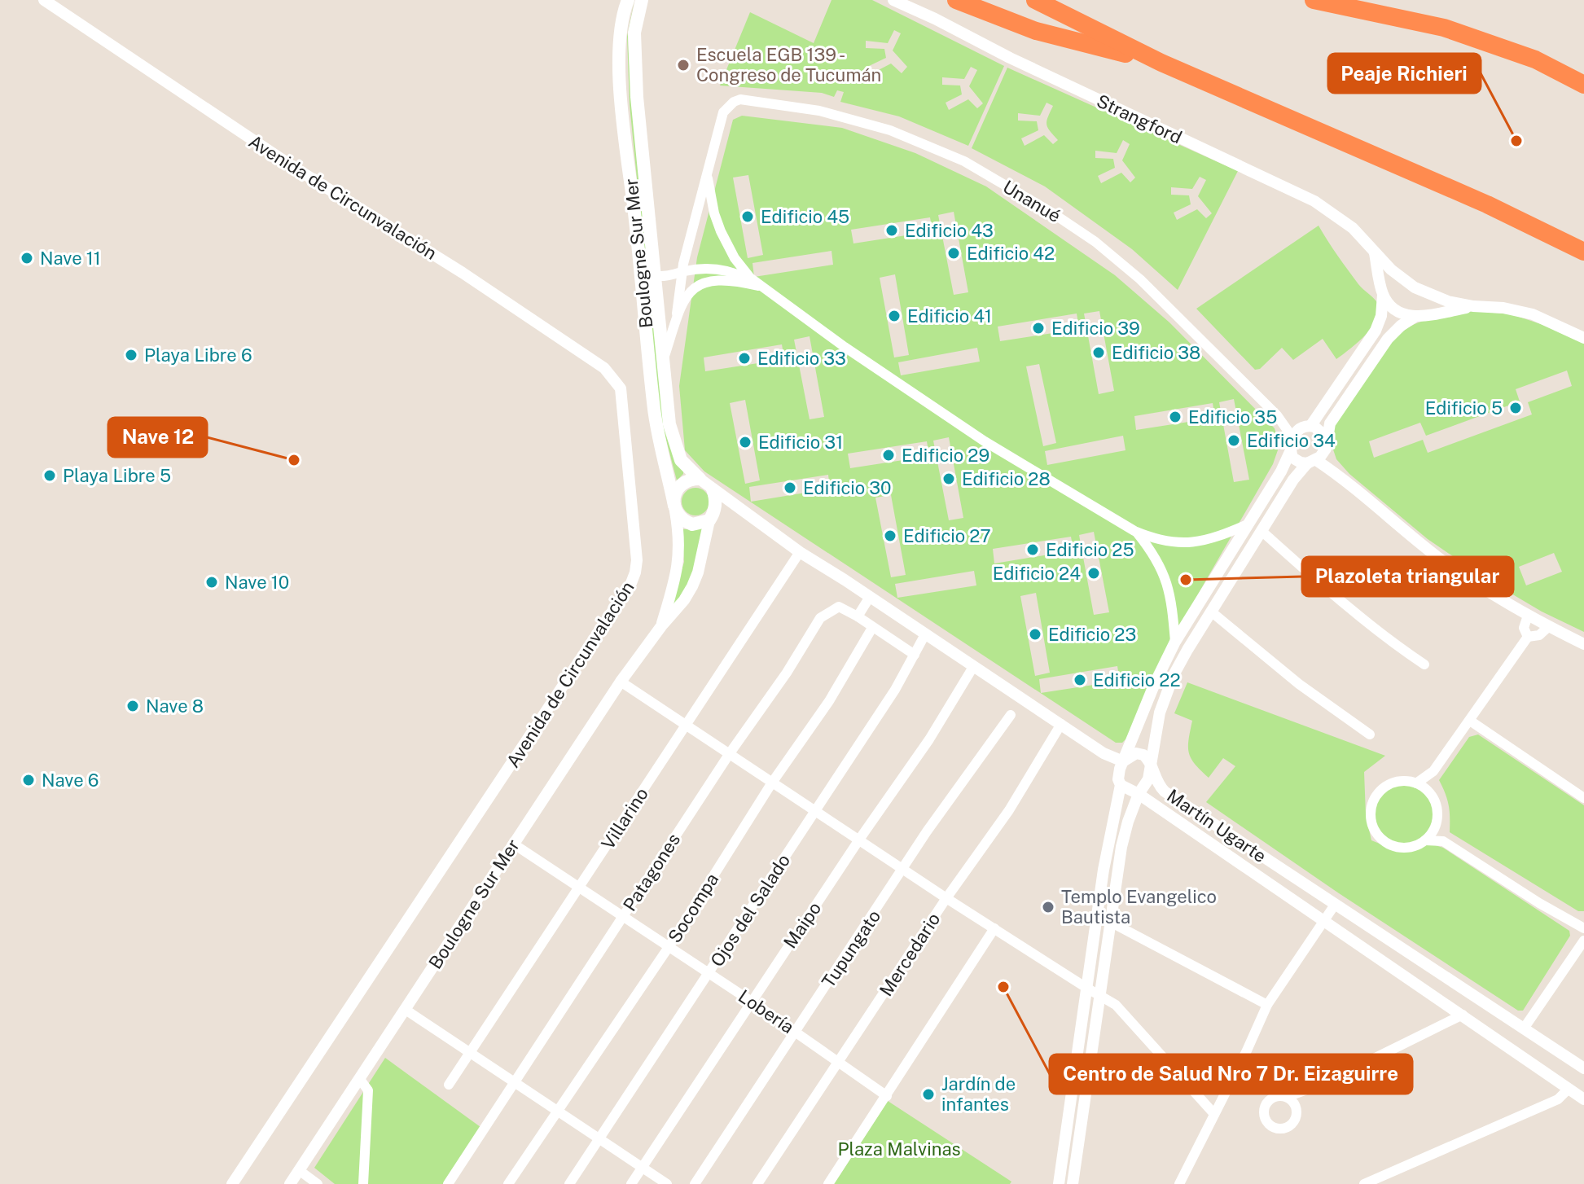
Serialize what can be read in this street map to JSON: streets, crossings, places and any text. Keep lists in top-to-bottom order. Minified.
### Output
{"streets":{"main road":["Boulogne Sur Mer"],"street":["Strangford","Avenida de Circunvalación","Unanué","Villarino","Martín Ugarte","Patagones","Socompa","Ojos del Salado","Maipo","Tupungato","Mercedario","Lobería"]},"crossings":[["Boulogne Sur Mer","Lobería"],["Villarino","Lobería"],["Patagones","Lobería"],["Socompa","Lobería"],["Ojos del Salado","Lobería"],["Maipo","Lobería"],["Tupungato","Lobería"],["Mercedario","Lobería"]],"parks":["Plaza Malvinas"],"places":["Escuela EGB 139 - Congreso de Tucumán","Peaje Richieri","Edificio 45","Edificio 43","Edificio 42","Nave 11","Edificio 41","Edificio 39","Edificio 38","Playa Libre 6","Edificio 33","Edificio 5","Edificio 35","Edificio 34","Edificio 31","Edificio 29","Nave 12","Playa Libre 5","Edificio 28","Edificio 30","Edificio 27","Edificio 25","Edificio 24","Plazoleta triangular","Nave 10","Edificio 23","Edificio 22","Nave 8","Nave 6","Templo Evangelico Bautista","Centro de Salud Nro 7 Dr. Eizaguirre","Jardín de infantes"]}
